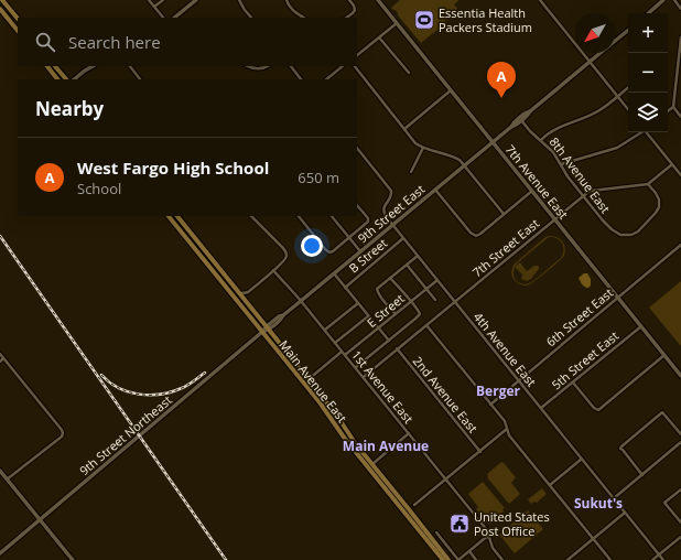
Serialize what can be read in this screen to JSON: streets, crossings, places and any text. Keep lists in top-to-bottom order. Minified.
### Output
{"streets":{"main road":["Main Avenue East"],"street":["8th Avenue East","7th Avenue East","9th Street East","7th Street East","B Street","E Street","6th Street East","4th Avenue East","5th Street East","1st Avenue East","2nd Avenue East","9th Street Northeast"]},"crossings":[["8th Avenue East","9th Street East"],["8th Avenue East","7th Street East"],["7th Avenue East","9th Street East"],["7th Avenue East","7th Street East"],["7th Avenue East","6th Street East"],["7th Avenue East","5th Street East"],["9th Street East","4th Avenue East"],["9th Street East","Main Avenue East"],["9th Street East","1st Avenue East"],["9th Street East","9th Street Northeast"],["7th Street East","4th Avenue East"],["7th Street East","1st Avenue East"],["7th Street East","2nd Avenue East"],["B Street","4th Avenue East"],["E Street","4th Avenue East"],["E Street","1st Avenue East"],["6th Street East","4th Avenue East"],["4th Avenue East","5th Street East"],["Main Avenue East","9th Street Northeast"]],"districts":["Berger","Main Avenue","Sukut's"],"places":{"sports":["Essentia Health Packers Stadium"],"public building":["United States Post Office"]},"north":"bottom left","page":{"map_buttons":["+","−"],"search":"Search here","pins":"A","heading":"Nearby","list":[{"mark":"A","name":"West Fargo High School","note":"School","value":"650 m"}]}}
